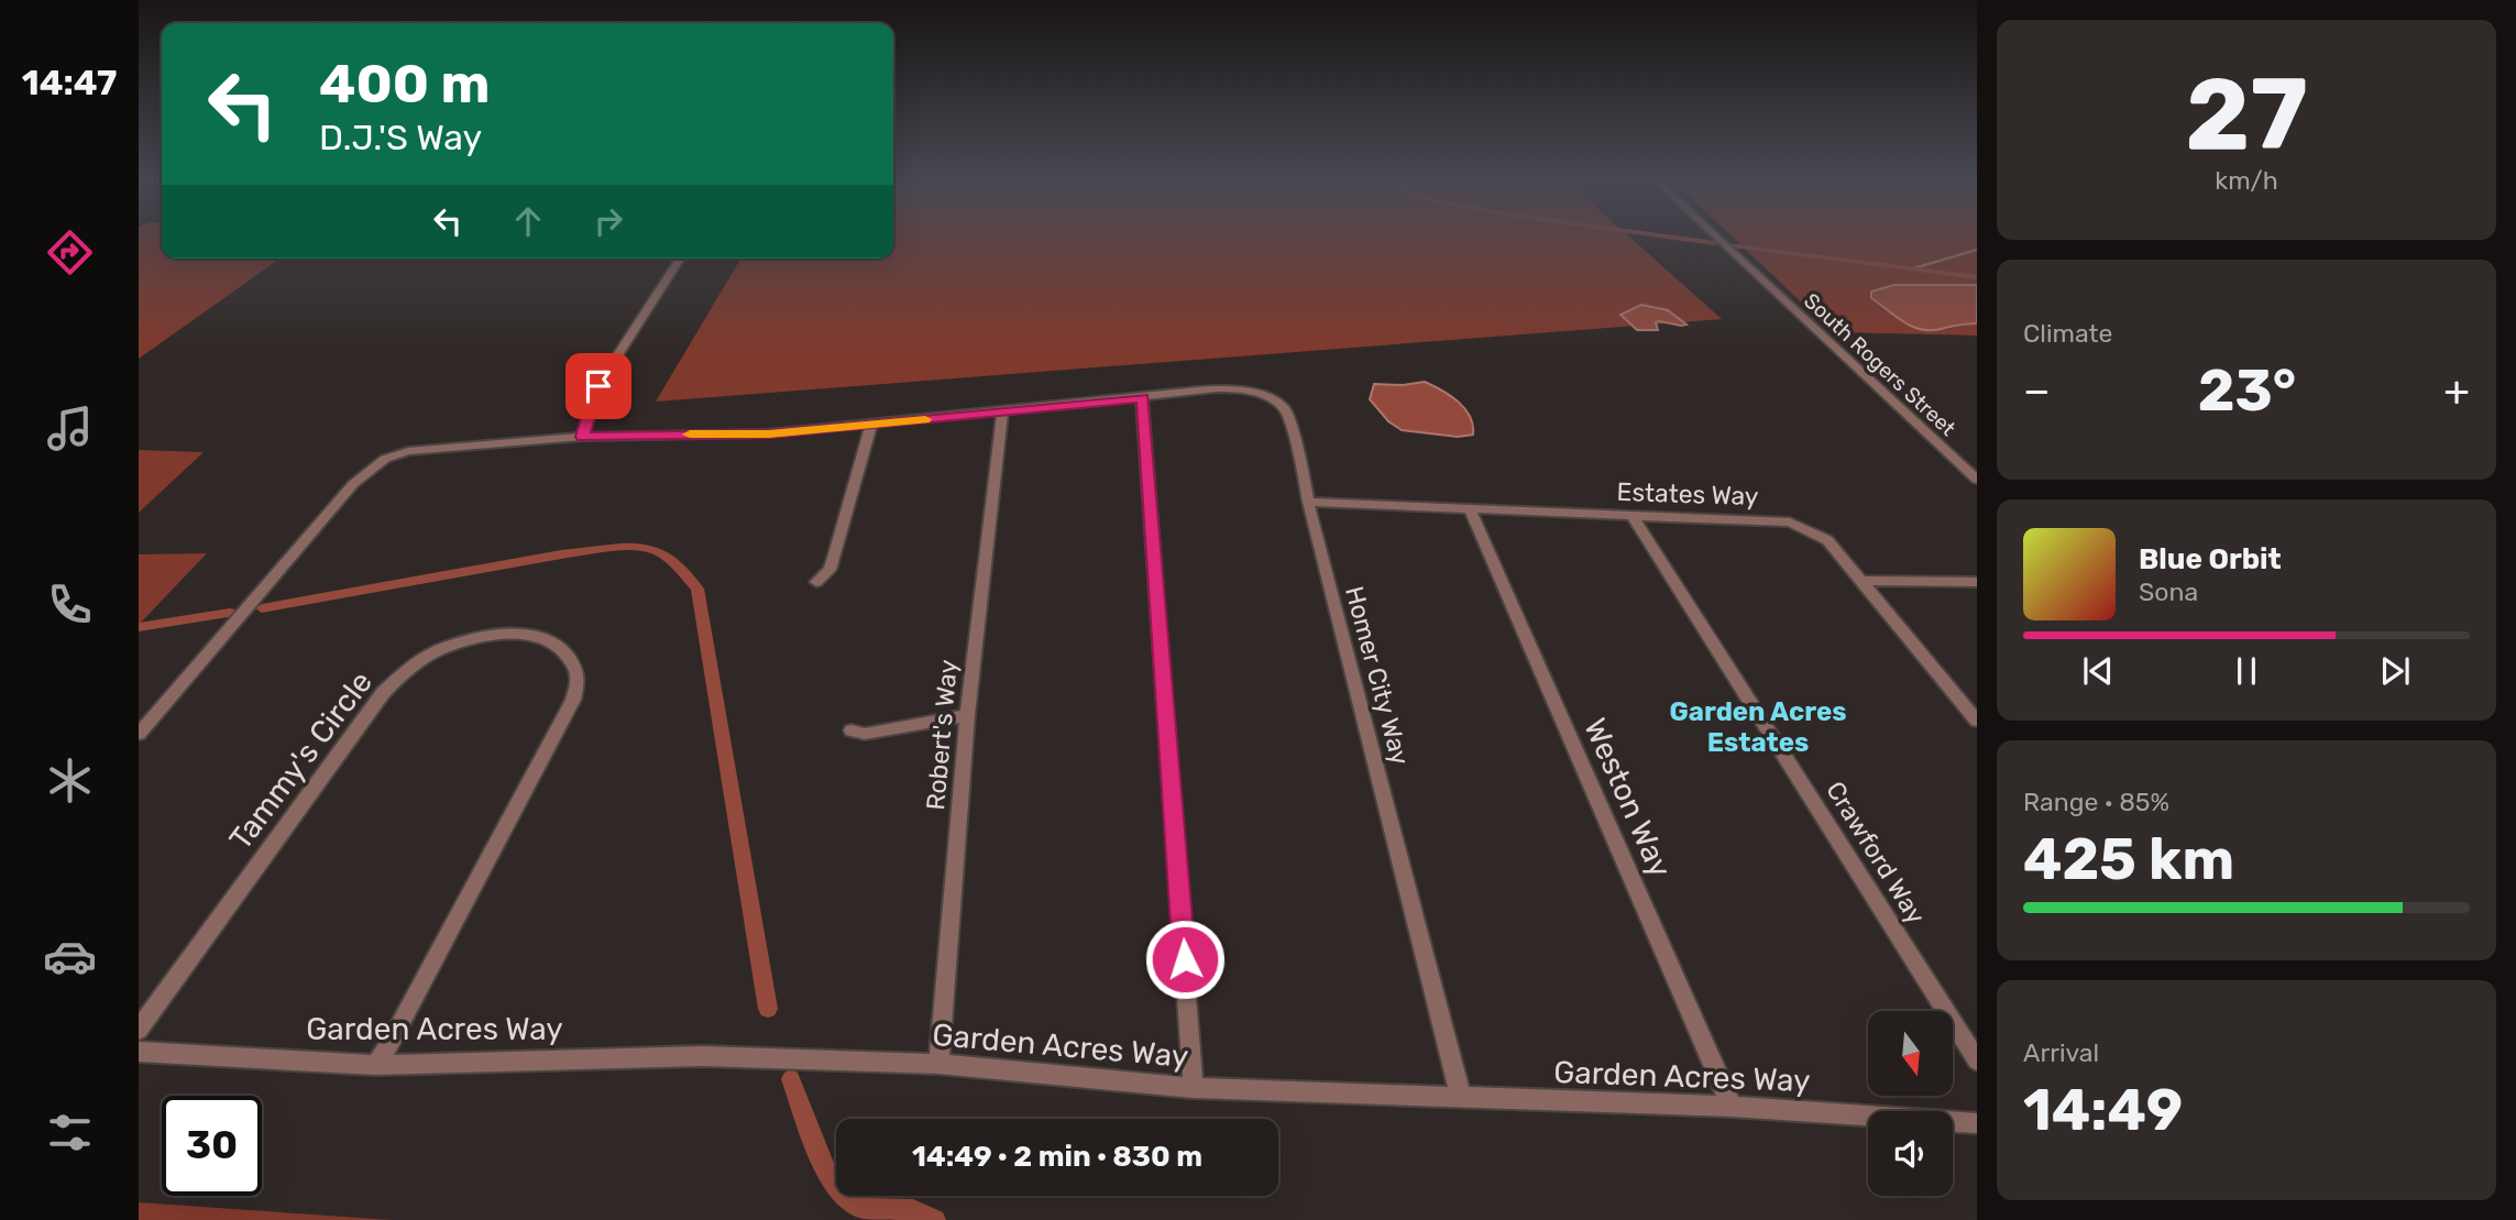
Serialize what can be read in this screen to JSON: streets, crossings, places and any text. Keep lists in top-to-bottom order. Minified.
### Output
{"streets":{"street":["South Rogers Street","Estates Way","Homer City Way","Robert's Way","Tammy's Circle","Weston Way","Crawford Way","Garden Acres Way"]},"crossings":[["Estates Way","Homer City Way"],["Estates Way","Weston Way"],["Estates Way","Crawford Way"],["Homer City Way","Robert's Way"],["Homer City Way","Garden Acres Way"],["Robert's Way","Garden Acres Way"],["Tammy's Circle","Garden Acres Way"],["Weston Way","Garden Acres Way"]],"districts":["Garden Acres Estates"],"north":"bottom","page":{"tabs":"14:47","tile":[["27","km/h"],"Climate",["Range · 85%","425 km"],["Arrival","14:49"]],"turn":["400 m","D.J.'S Way"],"heat":["−","23°","+"],"song":["Blue Orbit","Sona"],"limit":"30","trip":"14:49 · 2 min · 830 m"}}
